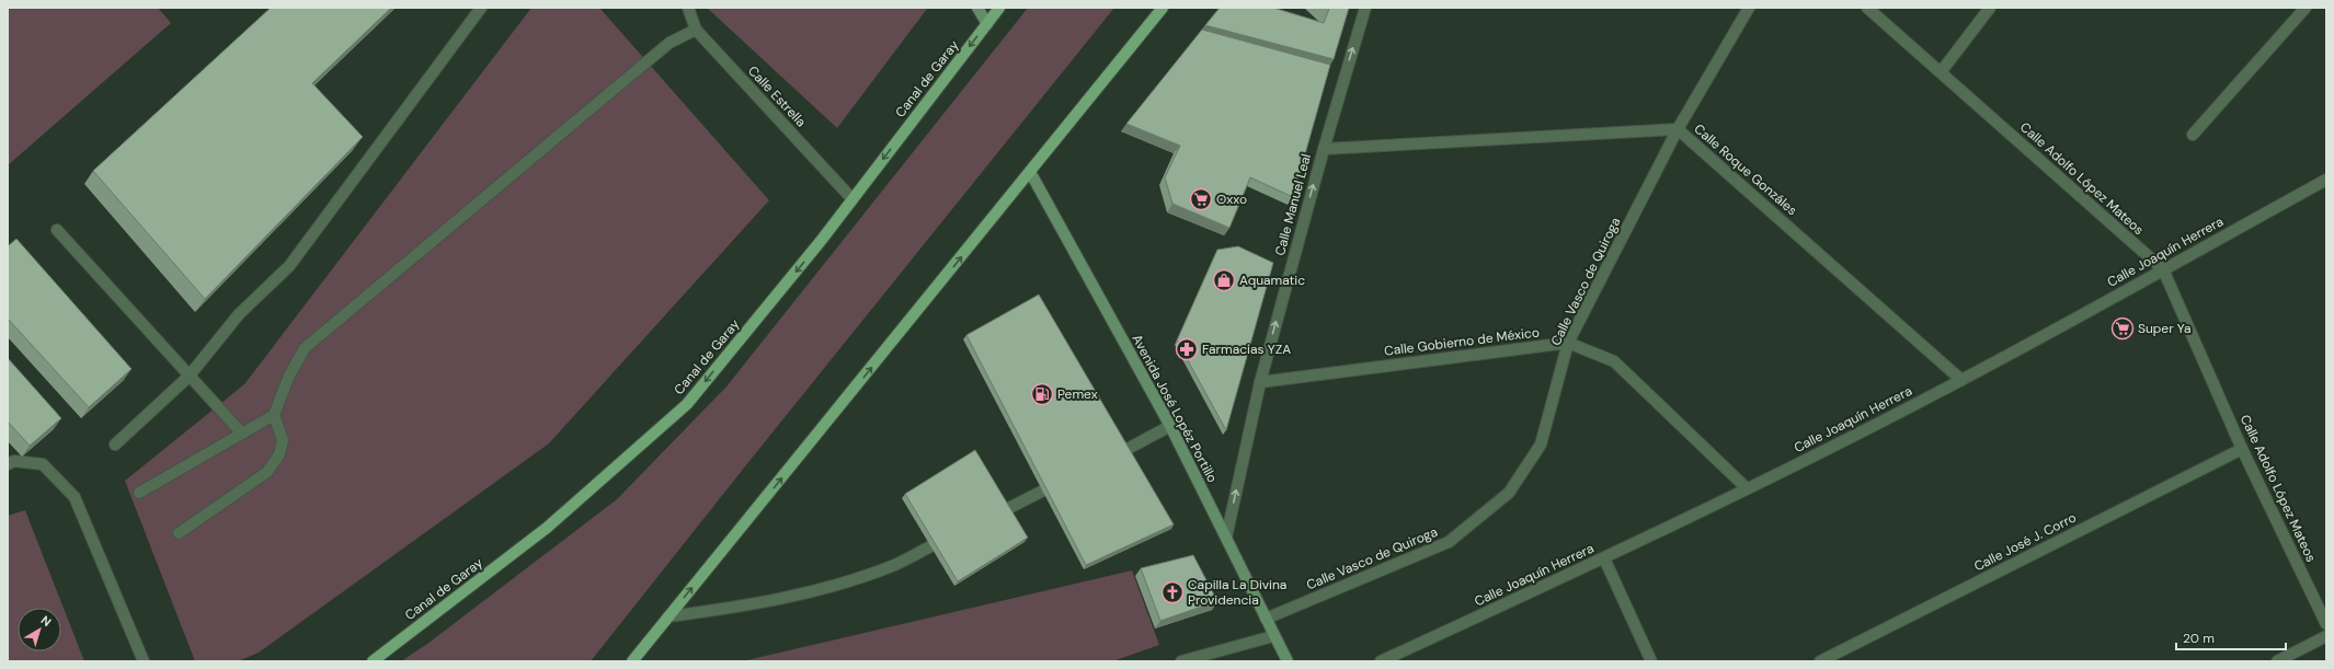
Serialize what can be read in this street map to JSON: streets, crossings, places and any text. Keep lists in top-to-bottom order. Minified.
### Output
{"streets":{"main road":["Canal de Garay"],"street":["Calle Estrella","Calle Roque Gonzáles","Calle Adolfo López Mateos","Calle Manuel Leal","Calle Joaquín Herrera","Calle Vasco de Quiroga","Calle Gobierno de México","Avenida José Lopéz Portillo","Calle José J. Corro"]},"crossings":[["Canal de Garay","Calle Estrella"],["Calle Roque Gonzáles","Calle Manuel Leal"],["Calle Roque Gonzáles","Calle Joaquín Herrera"],["Calle Roque Gonzáles","Calle Vasco de Quiroga"],["Calle Adolfo López Mateos","Calle Joaquín Herrera"],["Calle Adolfo López Mateos","Calle José J. Corro"],["Calle Manuel Leal","Calle Gobierno de México"],["Calle Manuel Leal","Avenida José Lopéz Portillo"],["Calle Joaquín Herrera","Calle Gobierno de México"],["Calle Vasco de Quiroga","Calle Gobierno de México"],["Calle Vasco de Quiroga","Avenida José Lopéz Portillo"]],"one_way":["Canal de Garay","Calle Manuel Leal"],"places":{"supermarket":["Oxxo","Super Ya"],"shop":["Aquamatic"],"pharmacy":["Farmacias YZA"],"fuel station":["Pemex"],"church":["Capilla La Divina Providencia"]},"scale_bar":"20 m","north":"top right"}
